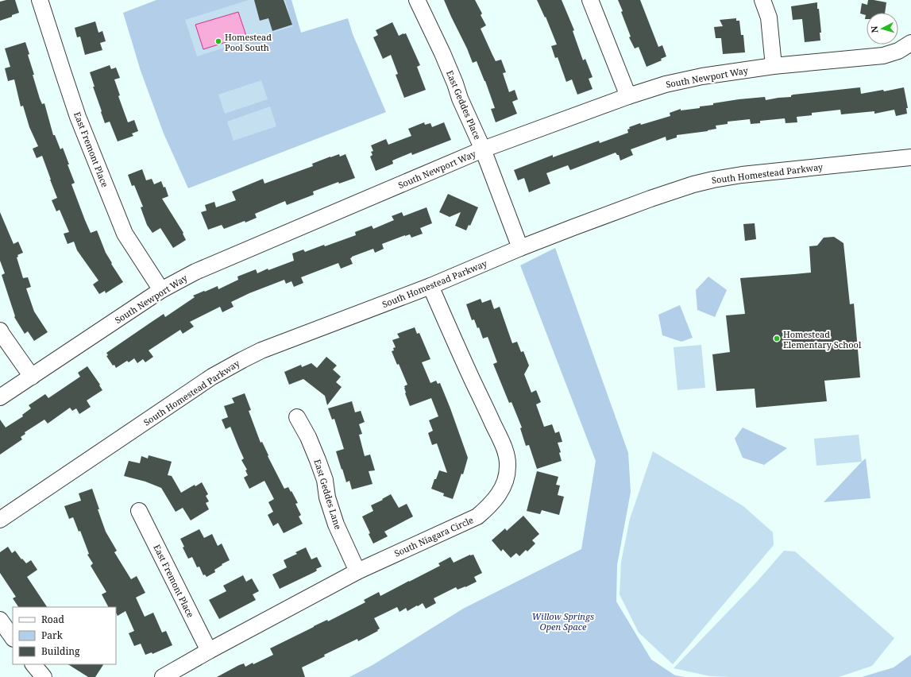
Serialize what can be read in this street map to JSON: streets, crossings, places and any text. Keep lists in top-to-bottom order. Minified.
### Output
{"streets":{"street":["South Newport Way","East Geddes Place","East Fremont Place","South Homestead Parkway","East Geddes Lane","South Niagara Circle"]},"crossings":[["South Newport Way","East Geddes Place"],["South Newport Way","East Fremont Place"],["East Geddes Place","South Homestead Parkway"],["East Fremont Place","South Niagara Circle"],["South Homestead Parkway","South Niagara Circle"],["East Geddes Lane","South Niagara Circle"]],"parks":["Willow Springs Open Space"],"places":["Homestead Pool South","Homestead Elementary School"],"legend":["Road","Park","Building"],"north":"left"}
